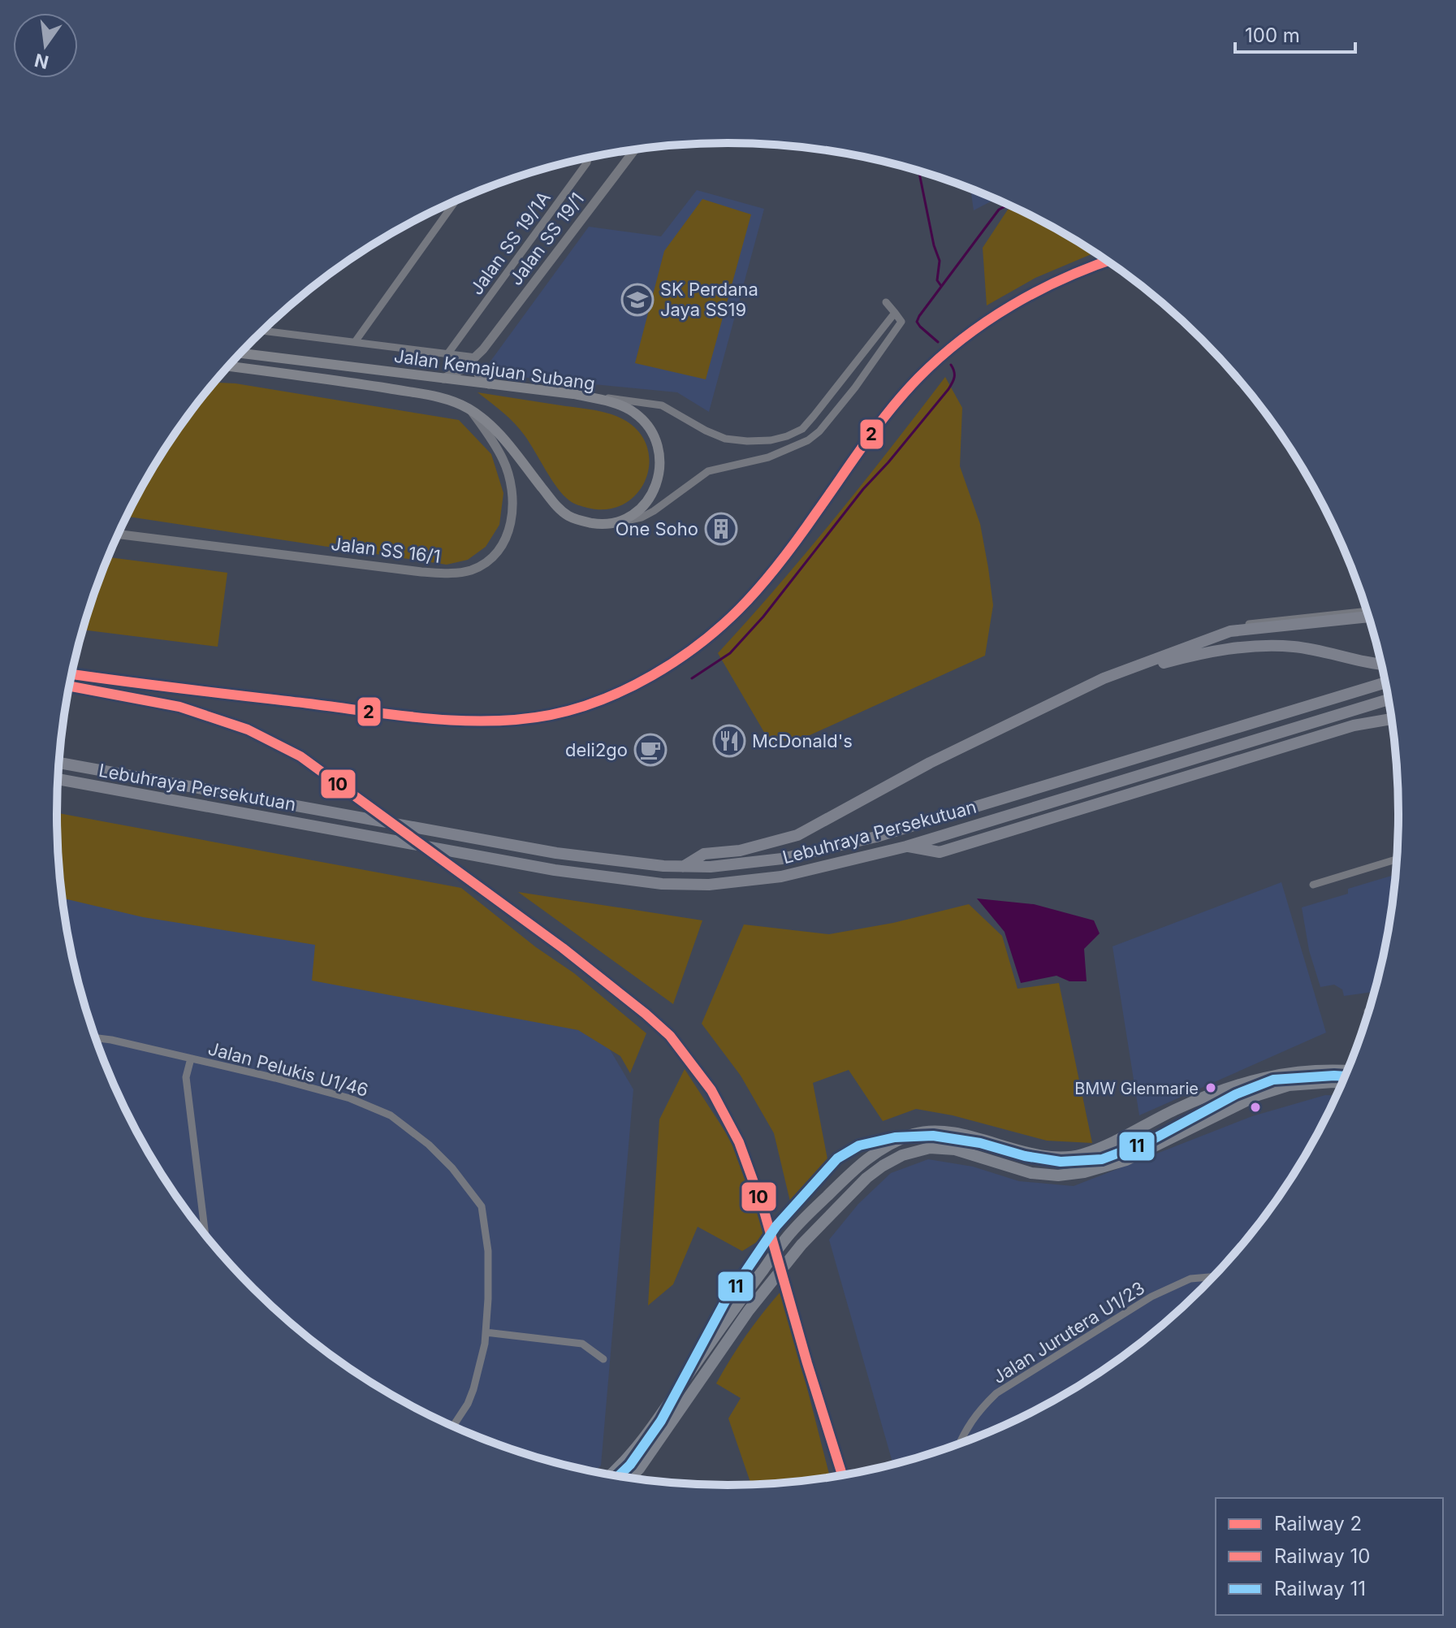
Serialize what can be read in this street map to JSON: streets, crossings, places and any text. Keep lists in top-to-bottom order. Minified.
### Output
{"streets":{"highway":["Lebuhraya Persekutuan"],"main road":["Jalan Kemajuan Subang"],"street":["Jalan SS 19/1","Jalan SS 19/1A","Jalan SS 16/1","Jalan Pelukis U1/46","Jalan Jurutera U1/23"]},"crossings":[["Jalan SS 19/1","Jalan Kemajuan Subang"],["Jalan Kemajuan Subang","Jalan SS 16/1"]],"places":{"school or university":["SK Perdana Jaya SS19"],"building":["One Soho"],"restaurant":["McDonald's"],"cafe":["deli2go"],"other":["BMW Glenmarie"]},"lines":["rail line 2","rail line 10","rail line 11"],"legend":["Railway 2","Railway 10","Railway 11"],"scale_bar":"100 m","north":"bottom"}
